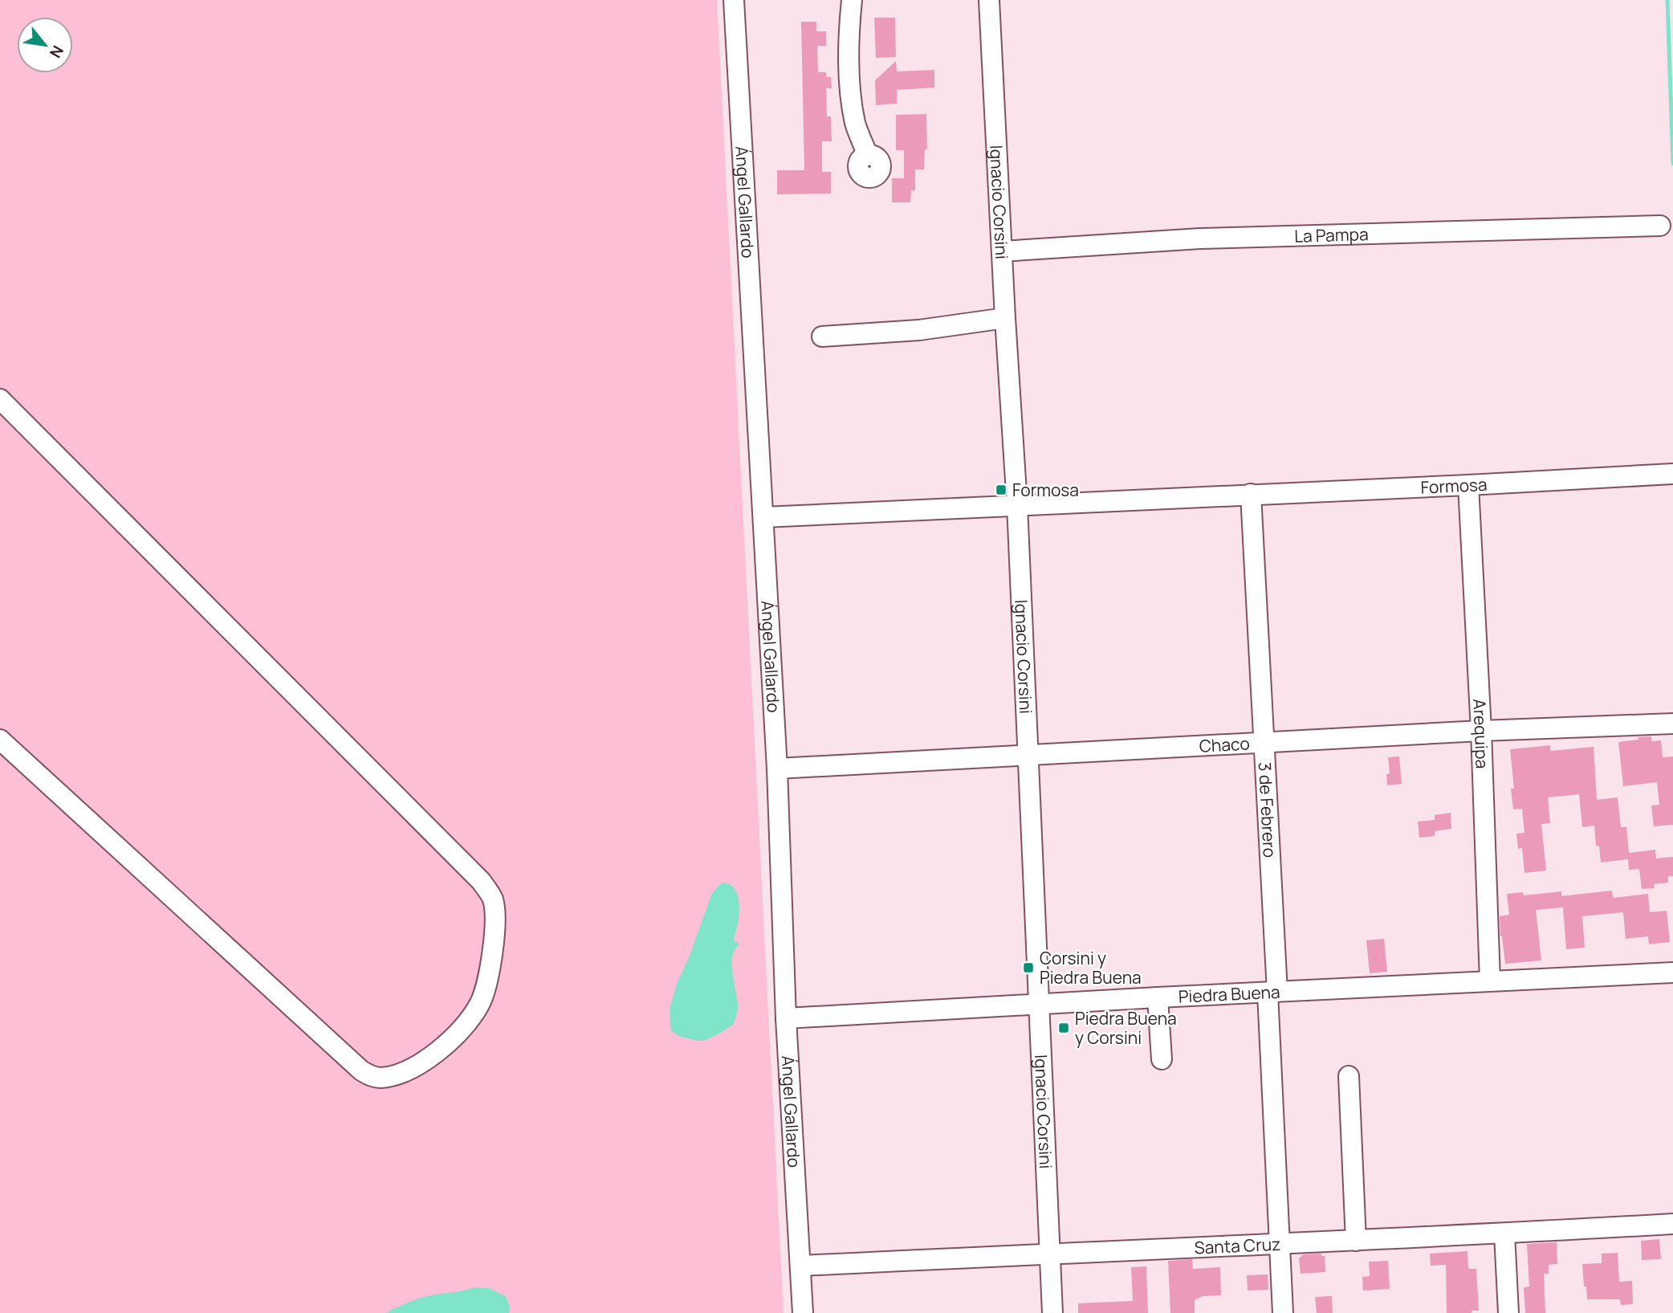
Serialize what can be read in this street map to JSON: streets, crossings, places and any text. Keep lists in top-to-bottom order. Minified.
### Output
{"streets":{"street":["Ángel Gallardo","Ignacio Corsini","La Pampa","Formosa","Arequipa","Chaco","3 de Febrero","Piedra Buena","Santa Cruz"]},"crossings":[["Ángel Gallardo","Formosa"],["Ángel Gallardo","Chaco"],["Ángel Gallardo","Piedra Buena"],["Ángel Gallardo","Santa Cruz"],["Ignacio Corsini","La Pampa"],["Ignacio Corsini","Formosa"],["Ignacio Corsini","Chaco"],["Ignacio Corsini","Piedra Buena"],["Ignacio Corsini","Santa Cruz"],["Formosa","Arequipa"],["Formosa","3 de Febrero"],["Arequipa","Chaco"],["Arequipa","Piedra Buena"],["Chaco","3 de Febrero"],["3 de Febrero","Piedra Buena"],["3 de Febrero","Santa Cruz"]],"places":{"transit":["Formosa","Corsini y Piedra Buena","Piedra Buena y Corsini"]},"north":"bottom right"}
